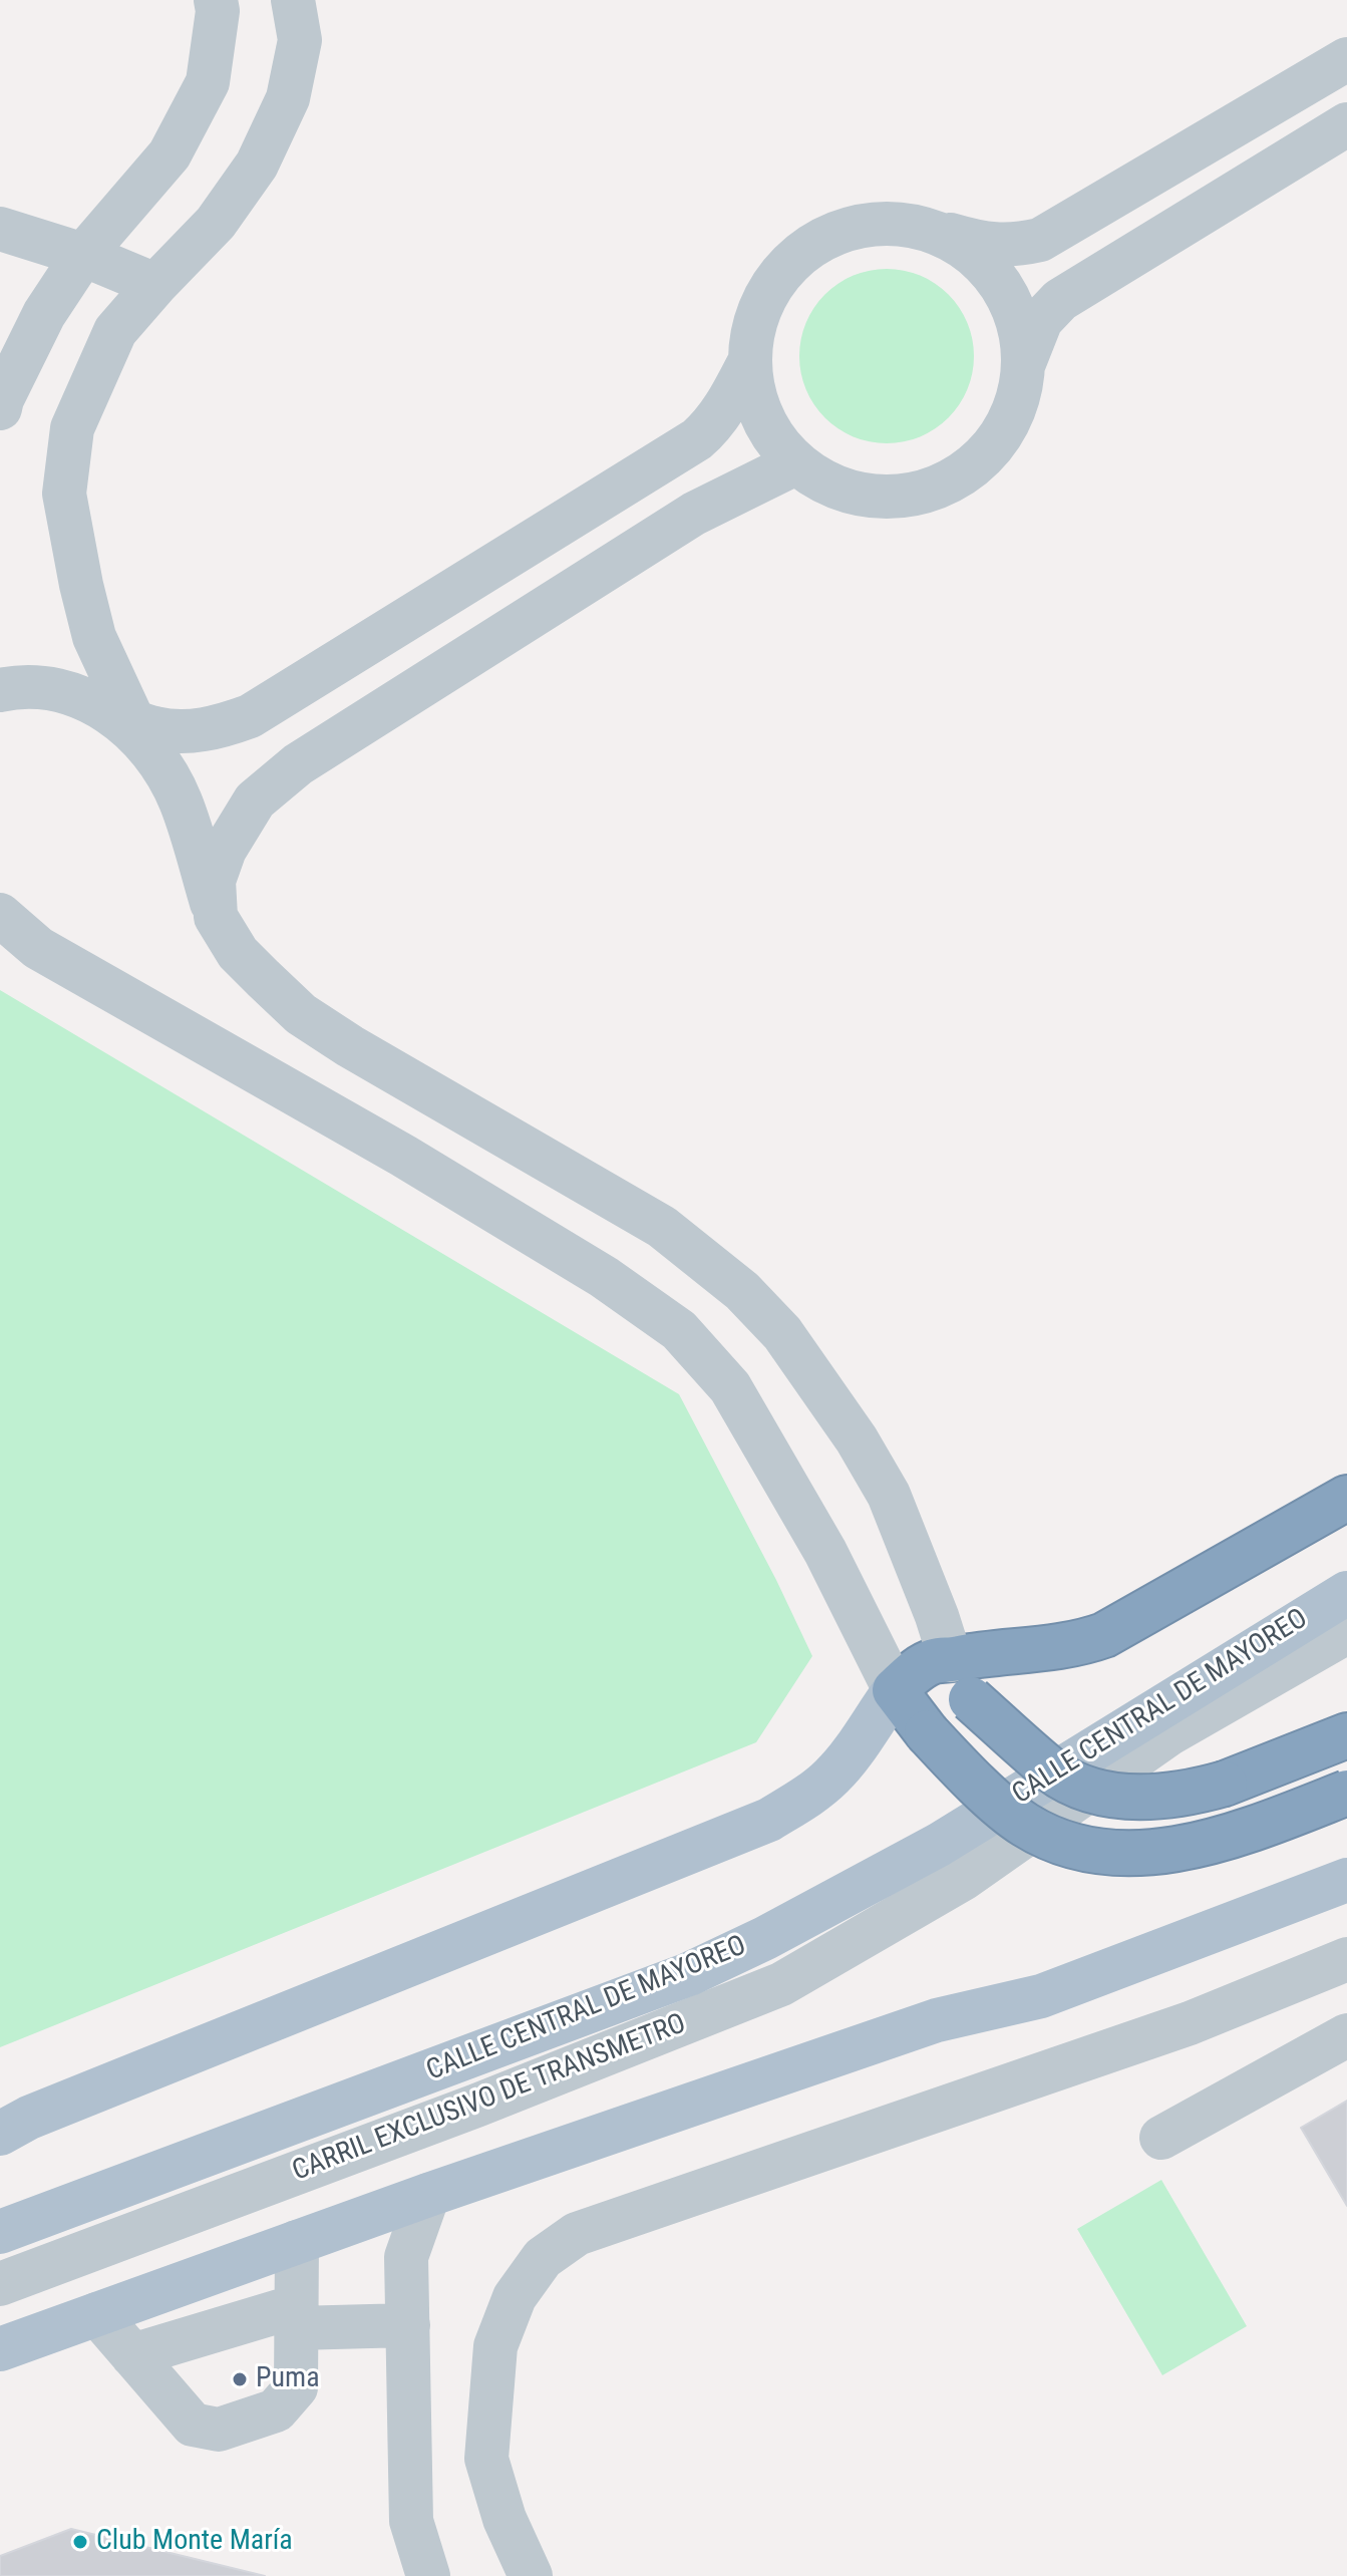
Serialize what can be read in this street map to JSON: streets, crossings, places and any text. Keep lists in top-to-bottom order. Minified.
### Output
{"streets":{"main road":["CALLE CENTRAL DE MAYOREO"],"street":["CARRIL EXCLUSIVO DE TRANSMETRO"]},"places":["Puma","Club Monte María"]}
